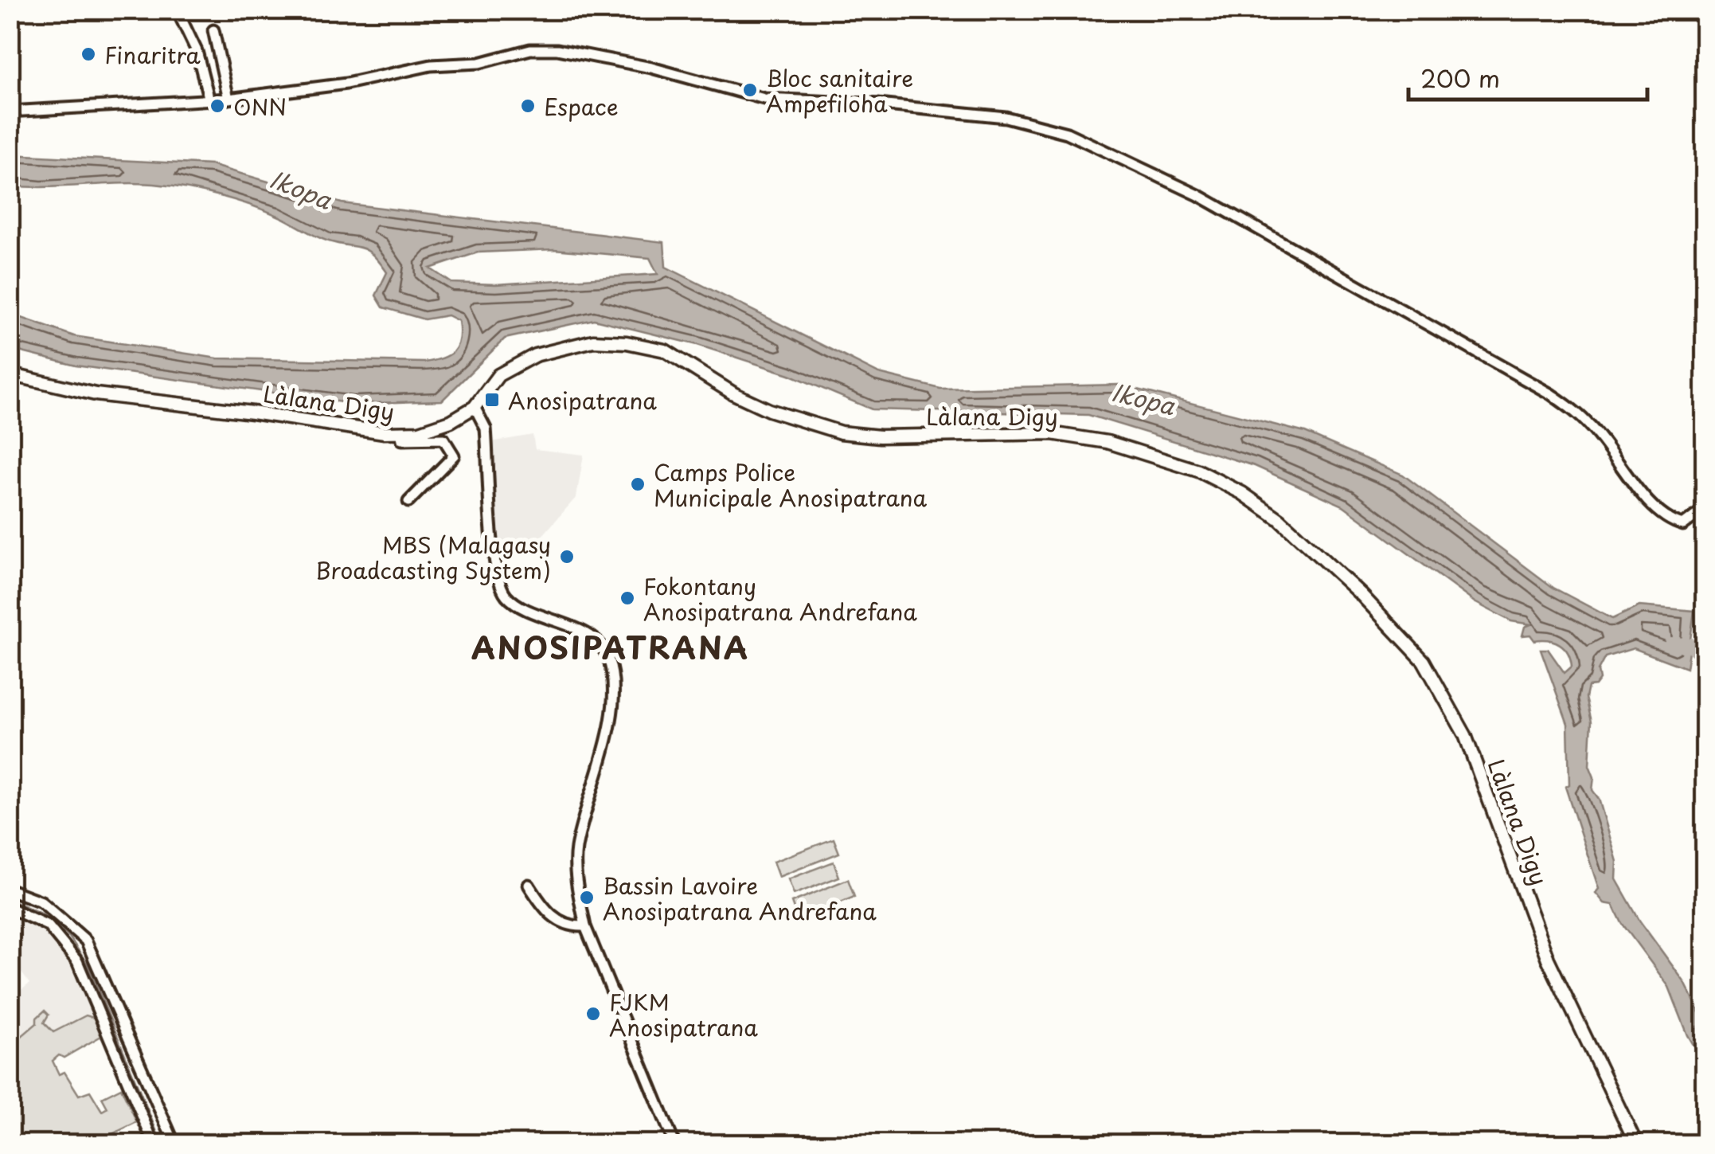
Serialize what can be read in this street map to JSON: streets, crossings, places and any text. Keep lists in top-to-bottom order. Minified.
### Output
{"streets":{"main road":["Làlana Digy"]},"districts":["ANOSIPATRANA"],"water":["Ikopa"],"places":{"other":["Finaritra","Bloc sanitaire Ampefiloha","ONN","Espace","Camps Police Municipale Anosipatrana","MBS (Malagasy Broadcasting System)","Fokontany Anosipatrana Andrefana","Bassin Lavoire Anosipatrana Andrefana","FJKM Anosipatrana"],"transit":["Anosipatrana"]},"scale_bar":"200 m"}
